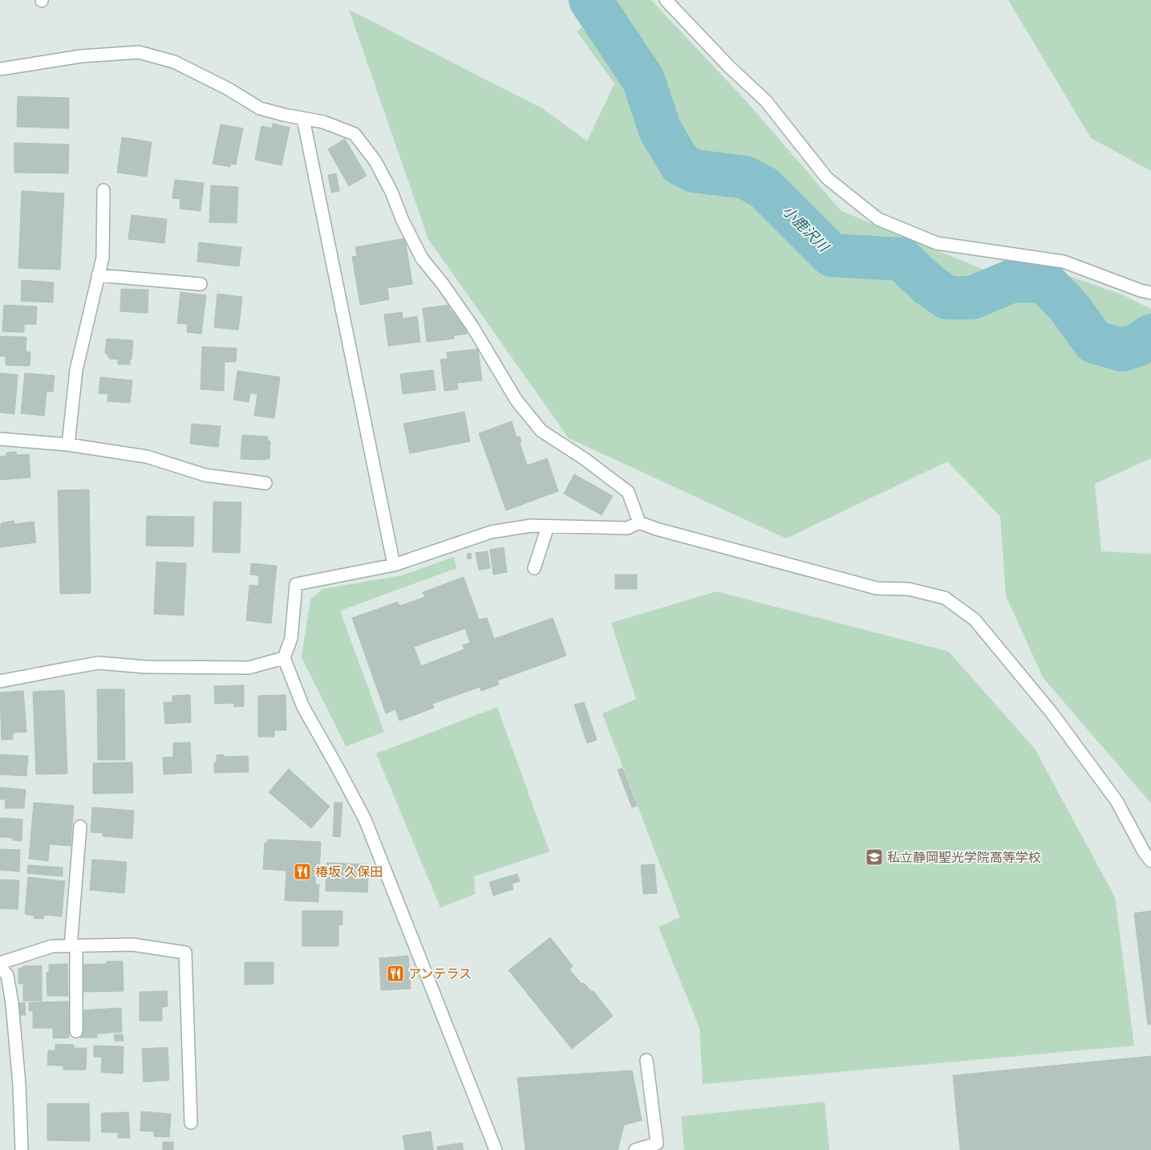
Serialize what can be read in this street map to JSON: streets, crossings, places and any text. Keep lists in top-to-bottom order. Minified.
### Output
{"water":["小鹿沢川"],"places":{"school or university":["私立静岡聖光学院高等学校"],"restaurant":["椿坂 久保田","アンテラス"]}}
